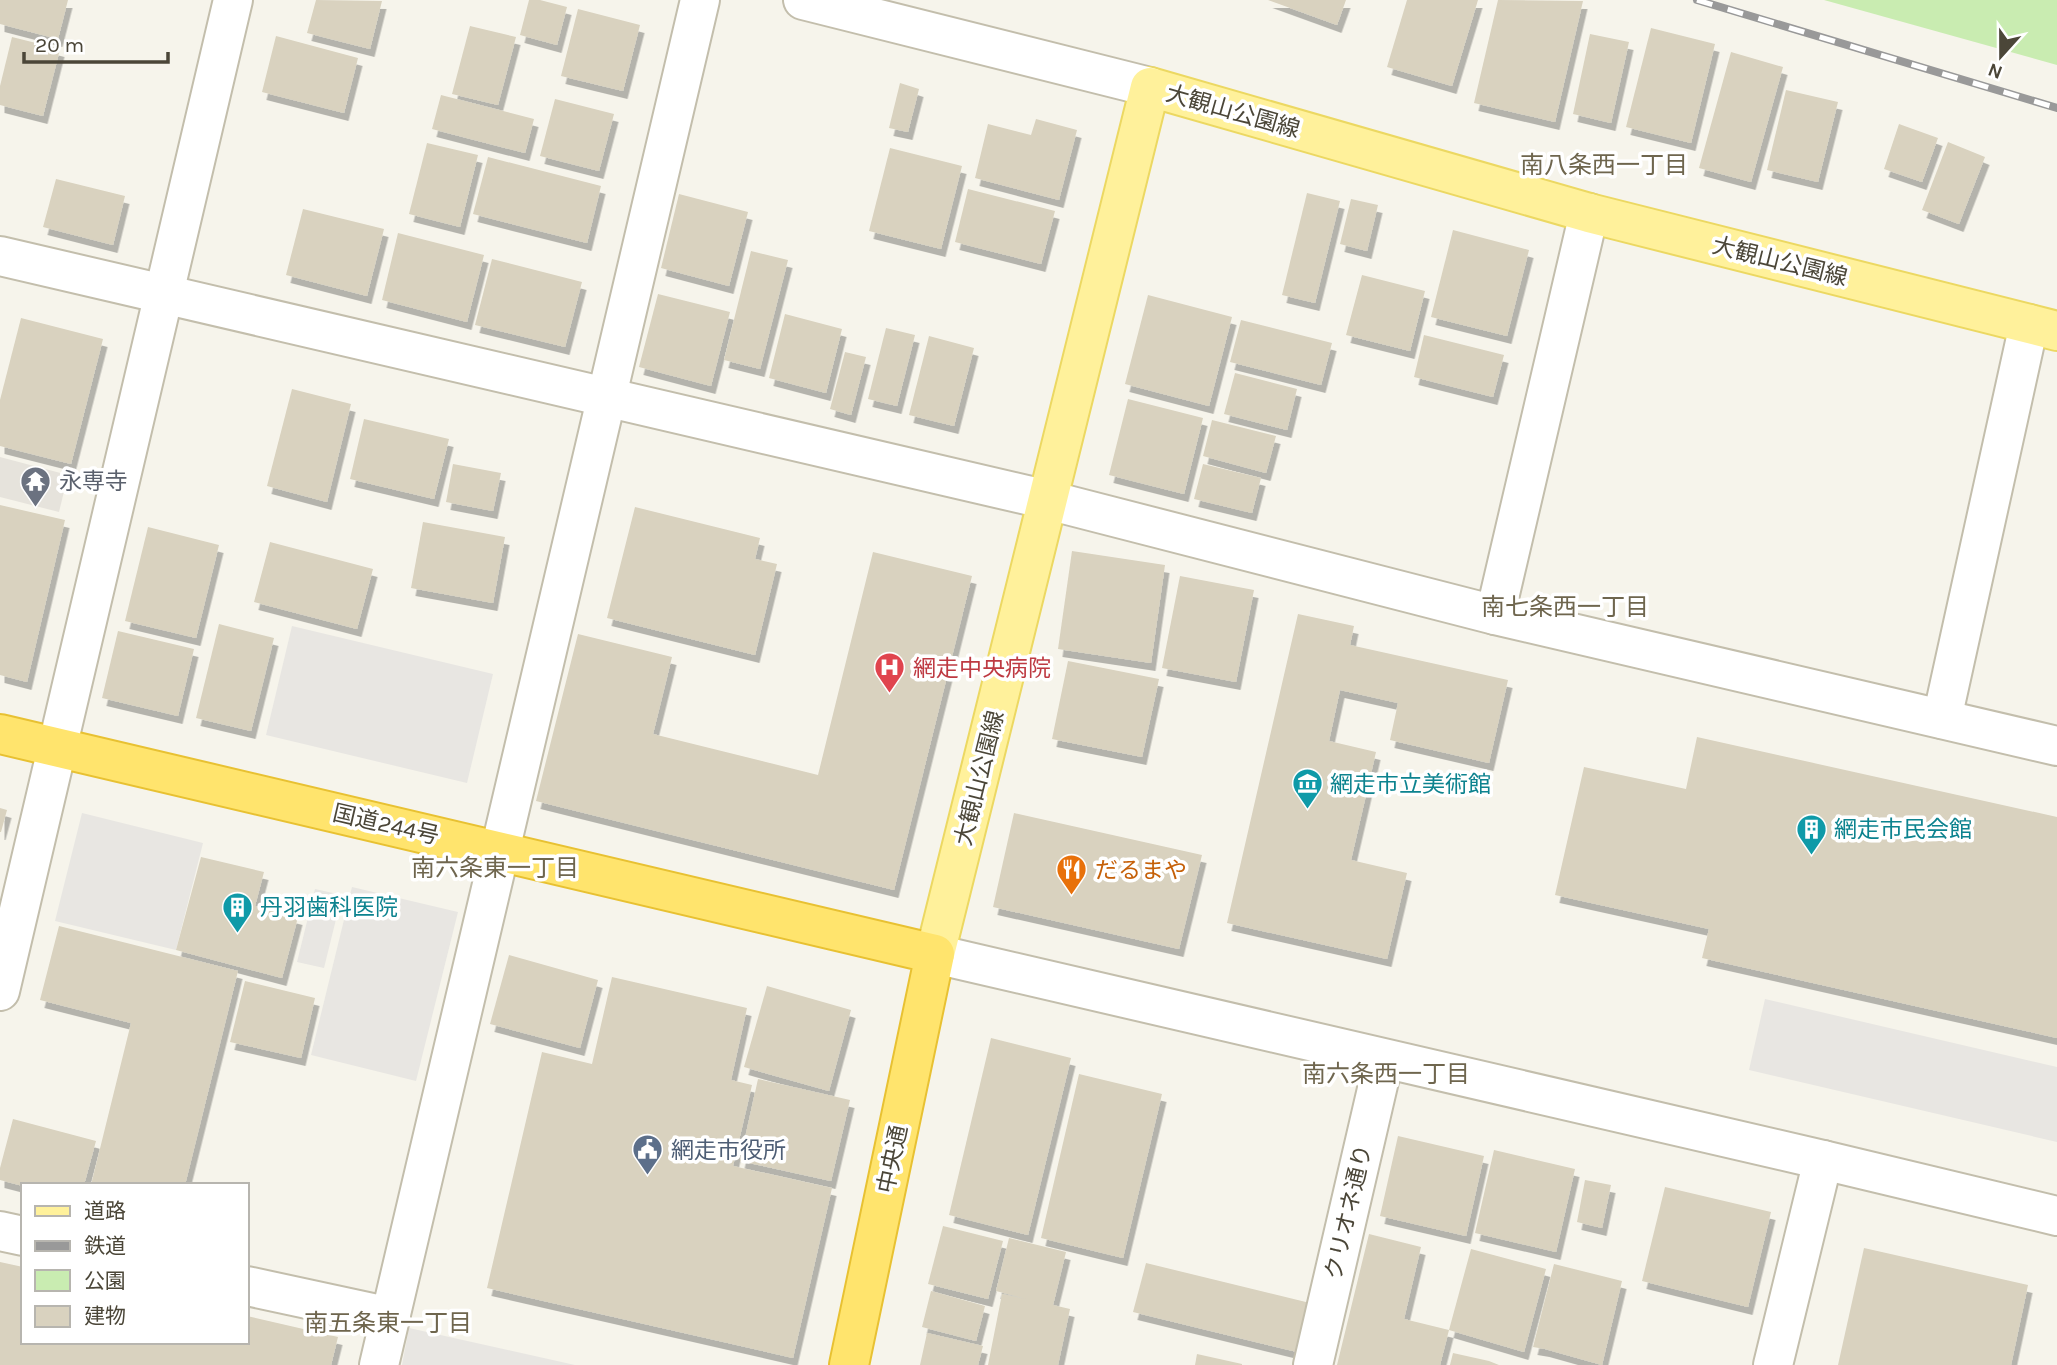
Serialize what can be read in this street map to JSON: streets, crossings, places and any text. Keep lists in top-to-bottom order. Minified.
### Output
{"streets":{"highway":["国道244号","中央通"],"main road":["大観山公園線"],"street":["クリオネ通り"]},"crossings":[["大観山公園線","国道244号"],["大観山公園線","中央通"],["国道244号","中央通"]],"districts":["南八条西一丁目","南七条西一丁目","南六条東一丁目","南六条西一丁目","南五条東一丁目"],"places":{"temple":["永専寺"],"hospital":["網走中央病院"],"museum":["網走市立美術館"],"building":["網走市民会館","丹羽歯科医院"],"restaurant":["だるまや"],"public building":["網走市役所"]},"legend":["道路","鉄道","公園","建物"],"scale_bar":"20 m","north":"bottom"}
